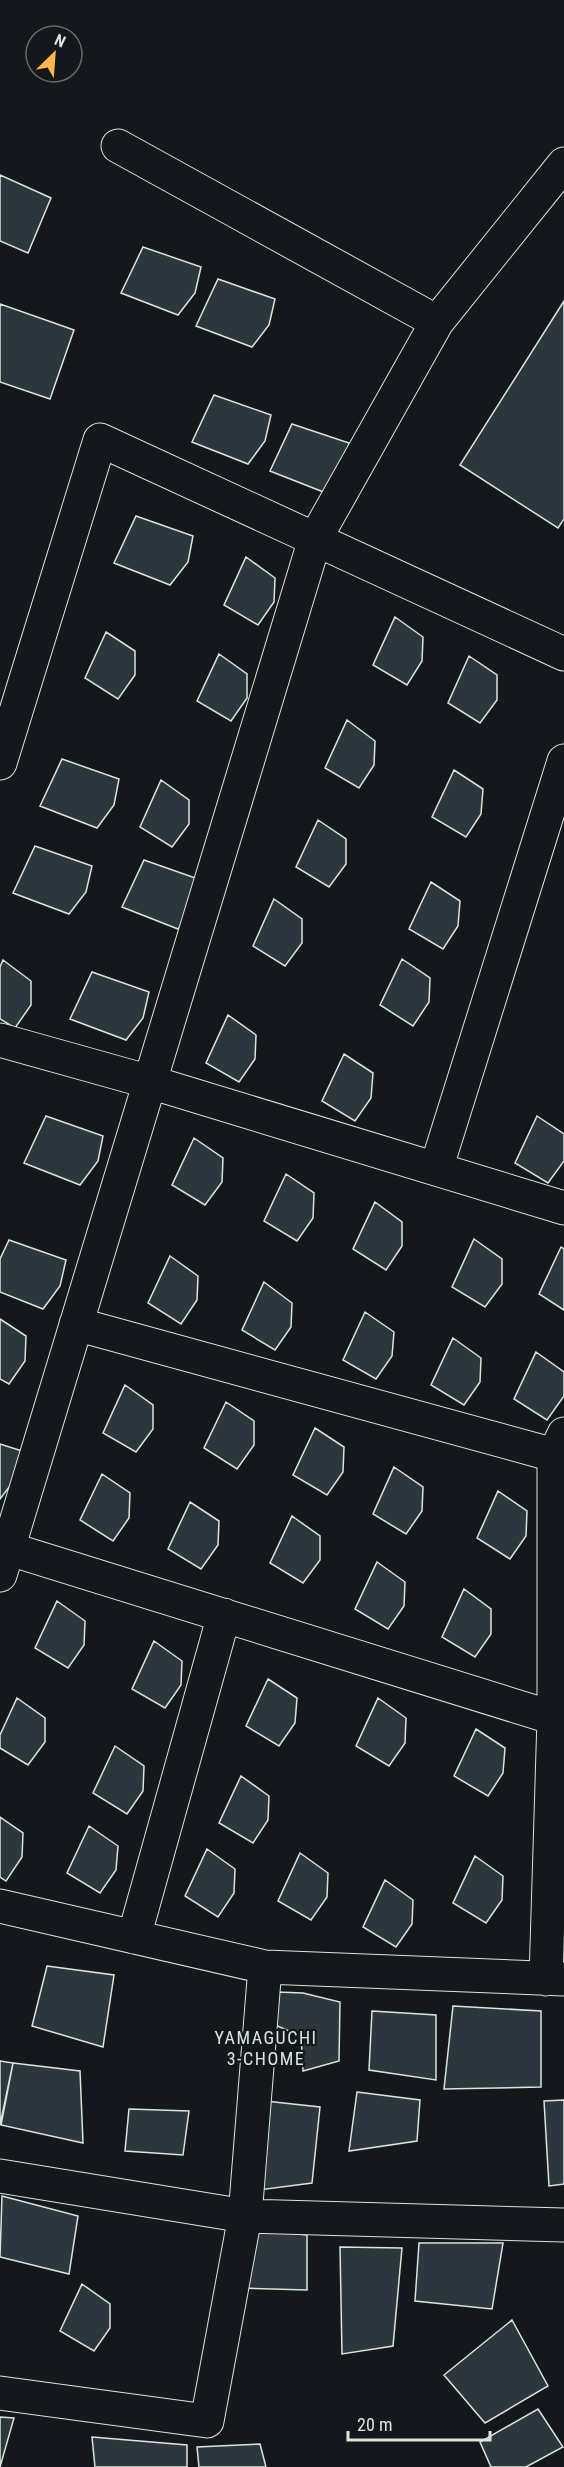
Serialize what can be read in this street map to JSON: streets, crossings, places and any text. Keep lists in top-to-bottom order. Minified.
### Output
{"districts":["YAMAGUCHI 3-CHOME"],"scale_bar":"20 m","north":"top right"}
